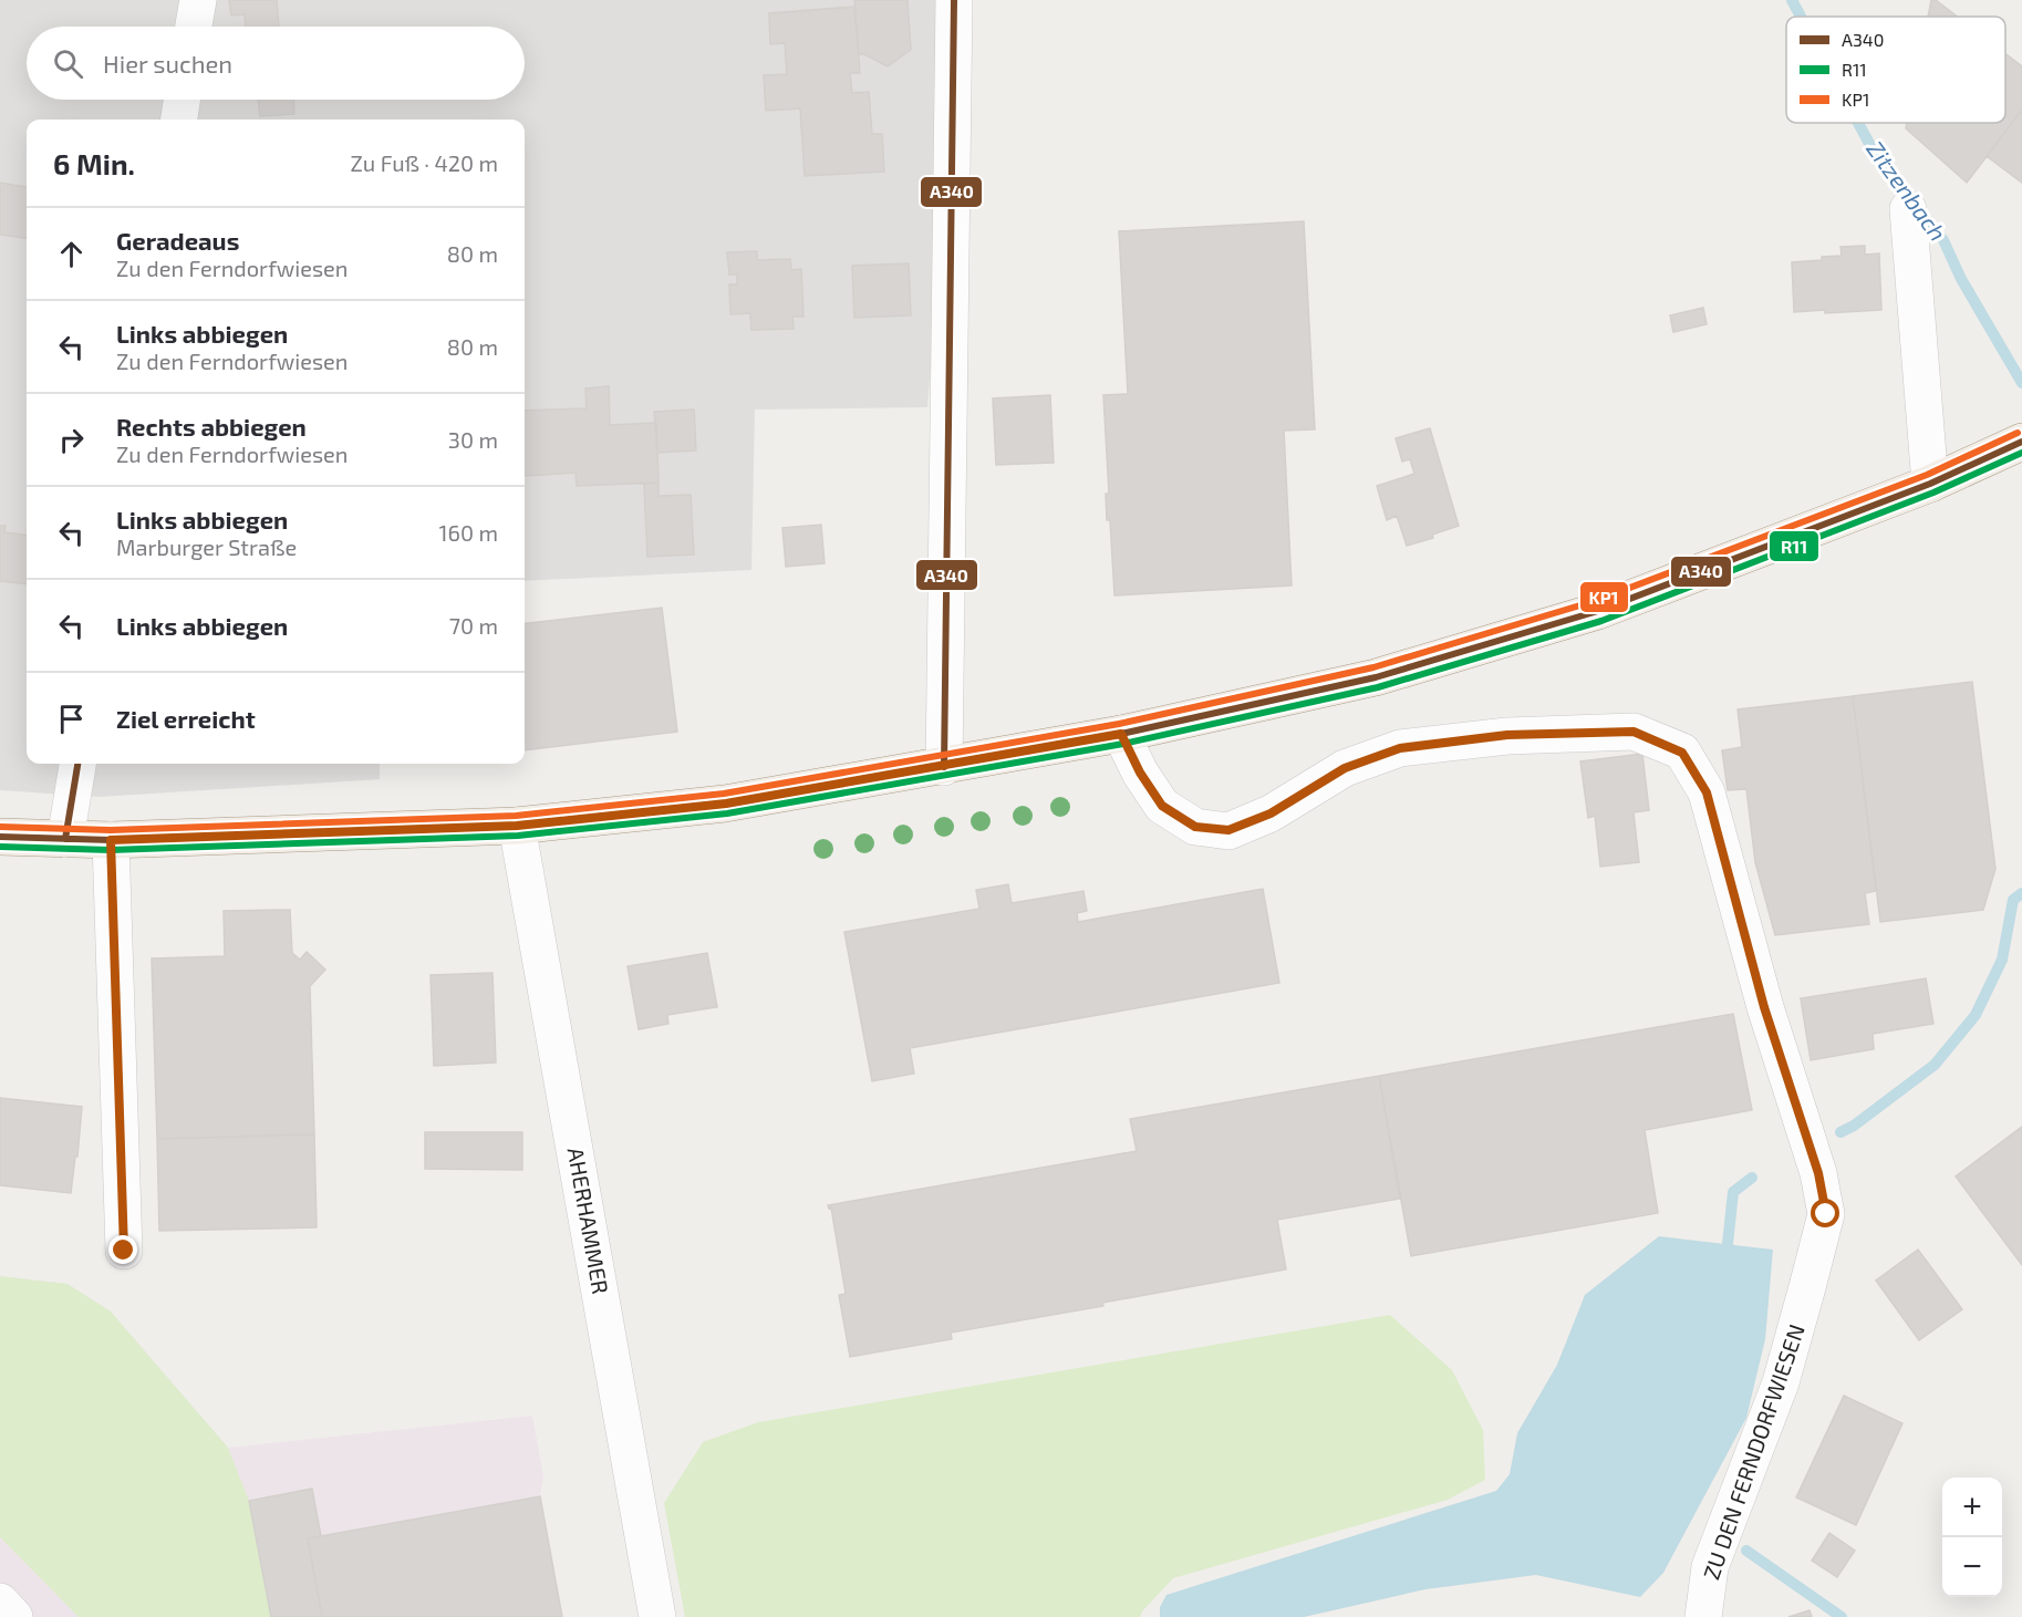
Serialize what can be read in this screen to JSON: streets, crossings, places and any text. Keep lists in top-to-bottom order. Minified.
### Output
{"streets":{"street":["AHERHAMMER","ZU DEN FERNDORFWIESEN"]},"water":["Zitzenbach"],"lines":["transit line A340","transit line KP1","transit line R11"],"legend":["A340","R11","KP1"],"page":{"search":"Hier suchen","heading":["6 Min.","Zu Fuß · 420 m"],"list":[["Geradeaus","Zu den Ferndorfwiesen","80 m"],["Links abbiegen","Zu den Ferndorfwiesen","80 m"],["Rechts abbiegen","Zu den Ferndorfwiesen","30 m"],["Links abbiegen","Marburger Straße","160 m"],["Links abbiegen","70 m"],"Ziel erreicht"],"map_buttons":["+","−"]}}
